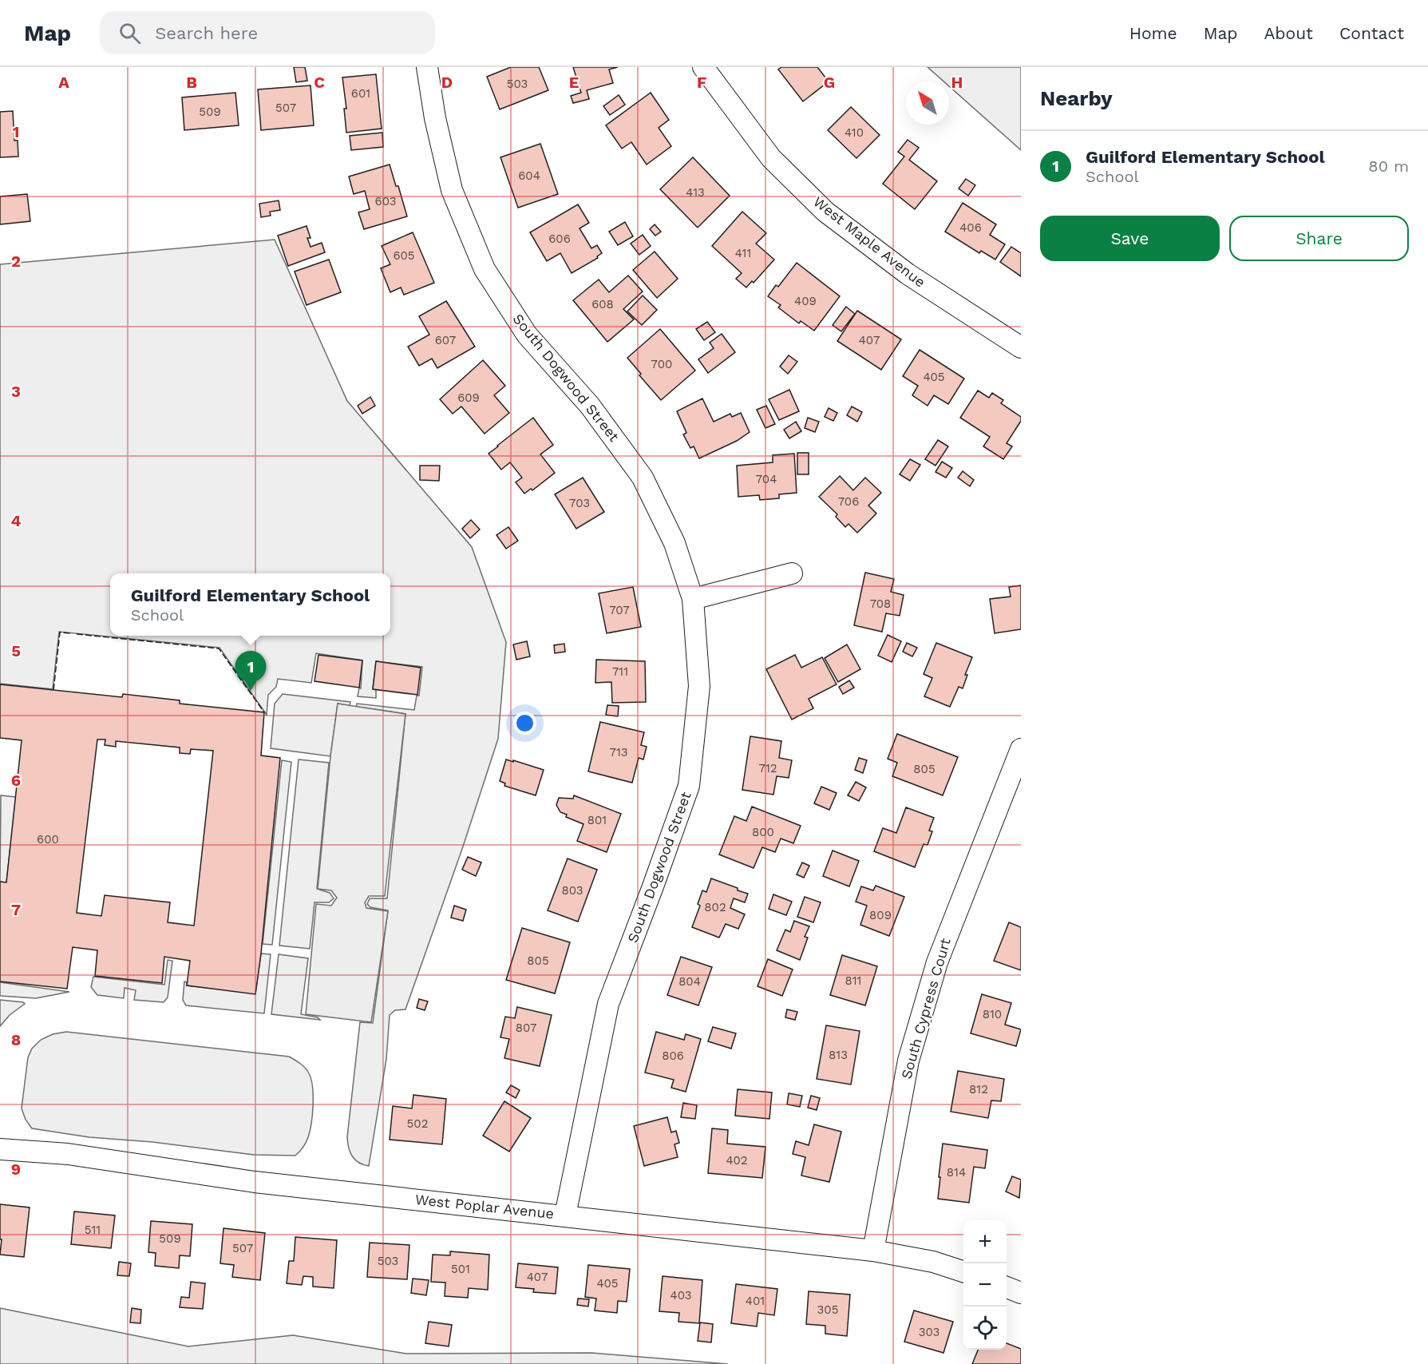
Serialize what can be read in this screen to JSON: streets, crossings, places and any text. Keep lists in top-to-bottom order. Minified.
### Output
{"streets":{"street":["West Maple Avenue","South Dogwood Street","South Cypress Court","West Poplar Avenue"]},"crossings":[["South Dogwood Street","West Poplar Avenue"],["South Cypress Court","West Poplar Avenue"]],"house_numbers":["503","601","507","509","410","604","413","603","406","606","411","605","409","608","607","407","700","405","609","704","706","703","708","707","711","713","712","805","801","800","600","803","802","809","805","811","804","810","807","813","806","812","502","402","814","511","509","507","503","501","407","405","403","401","305","303"],"north":"top left","page":{"header":"Map","search":"Search here","nav":["Home","Map","About","Contact"],"heading":"Nearby","list":[{"mark":"1","name":"Guilford Elementary School","note":"School","value":"80 m"}],"buttons":["Save","Share"],"popup":["Guilford Elementary School","School"],"pins":"1","map_buttons":["+","−"]},"grid":{"columns":["A","B","C","D","E","F","G","H"],"rows":["1","2","3","4","5","6","7","8","9"]}}
